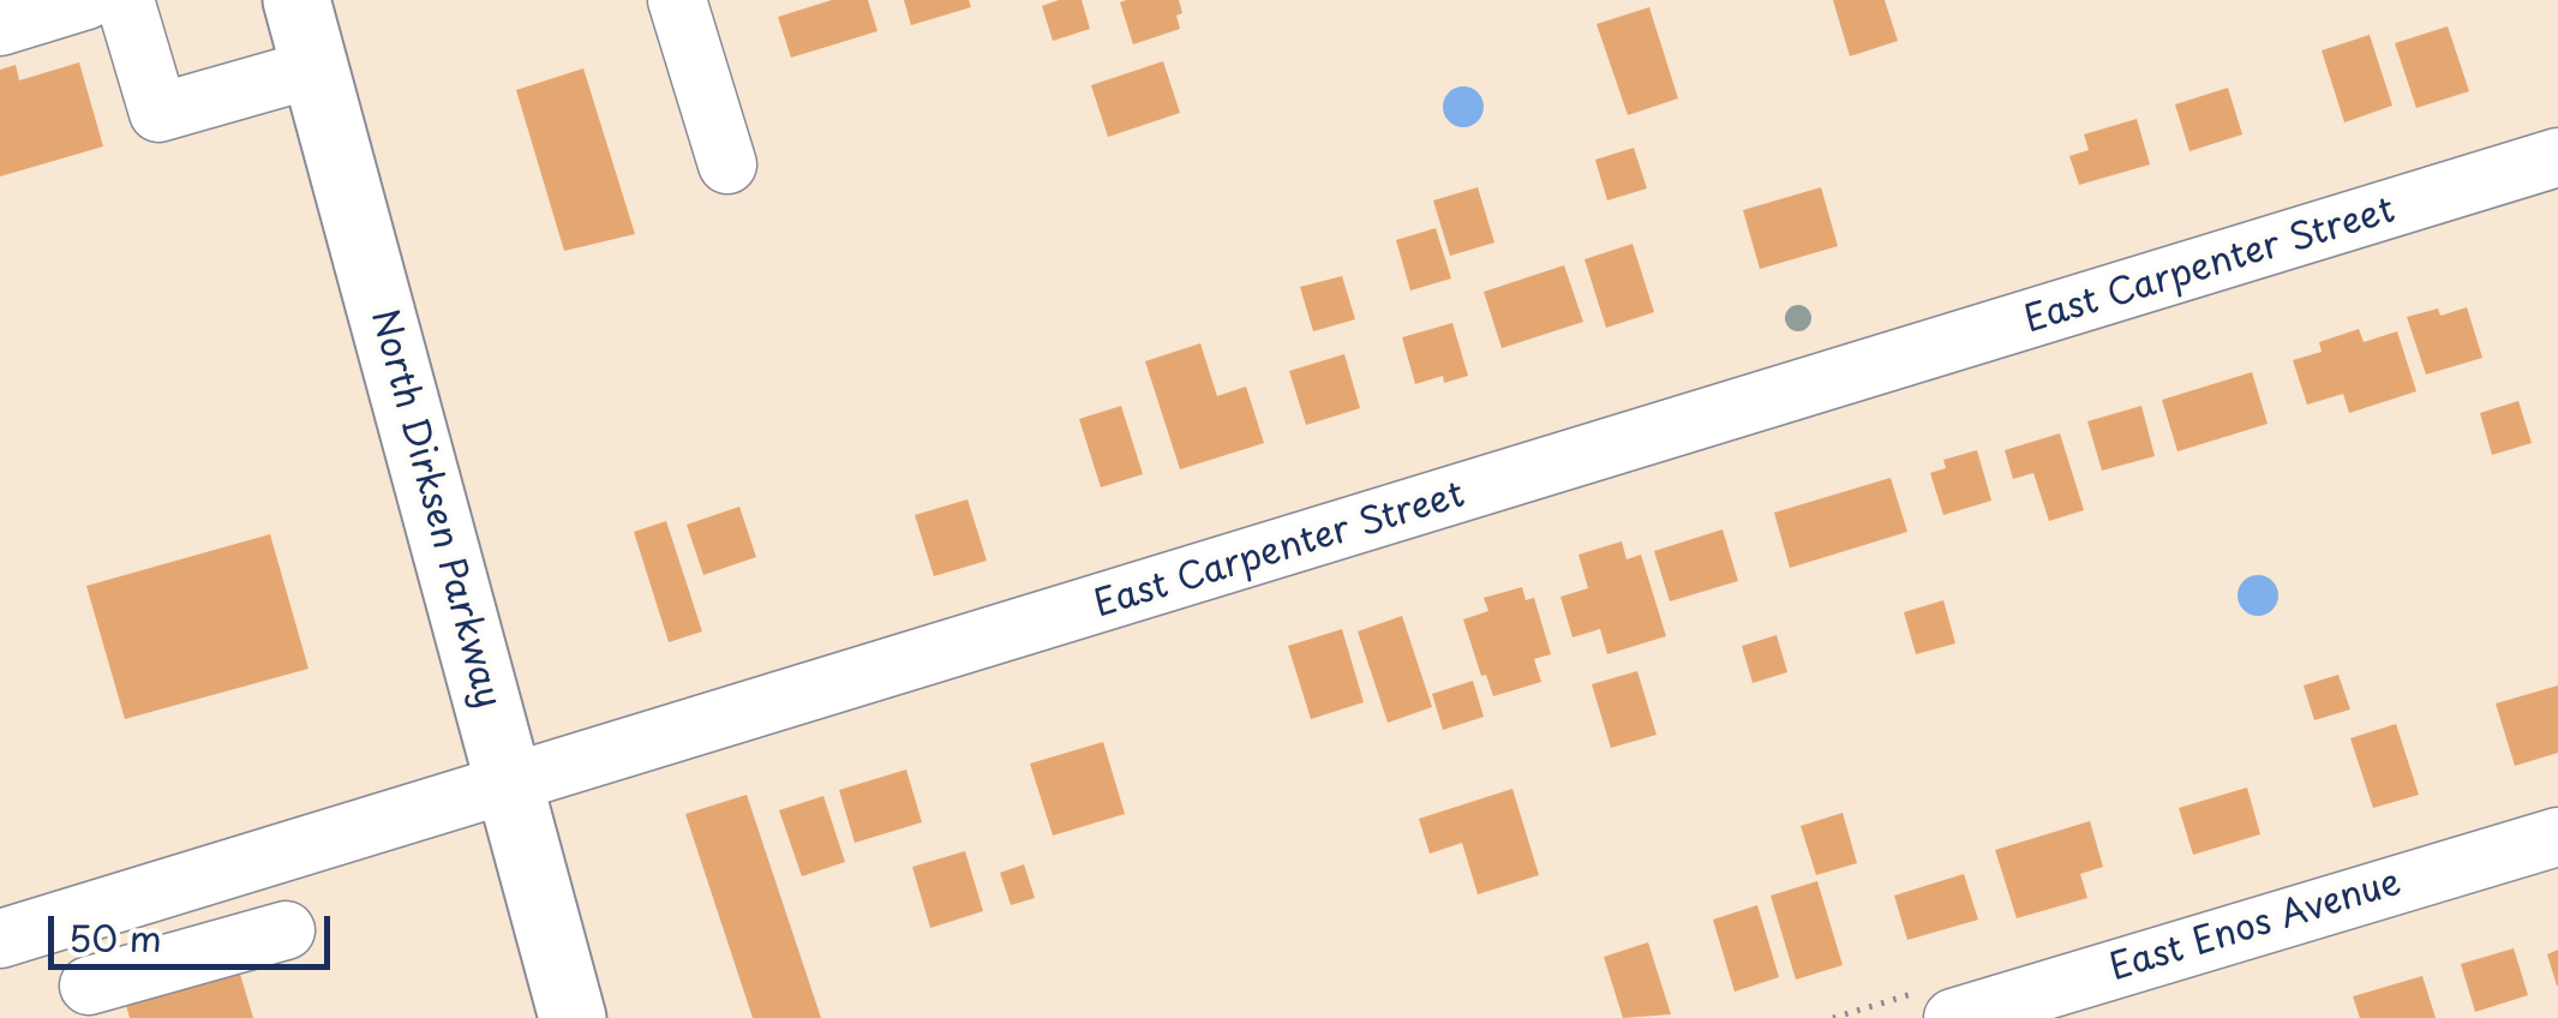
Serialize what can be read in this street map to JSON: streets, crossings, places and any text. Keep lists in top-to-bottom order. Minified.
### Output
{"streets":{"main road":["North Dirksen Parkway"],"street":["East Carpenter Street","East Enos Avenue"]},"crossings":[["East Carpenter Street","North Dirksen Parkway"]],"scale_bar":"50 m"}
